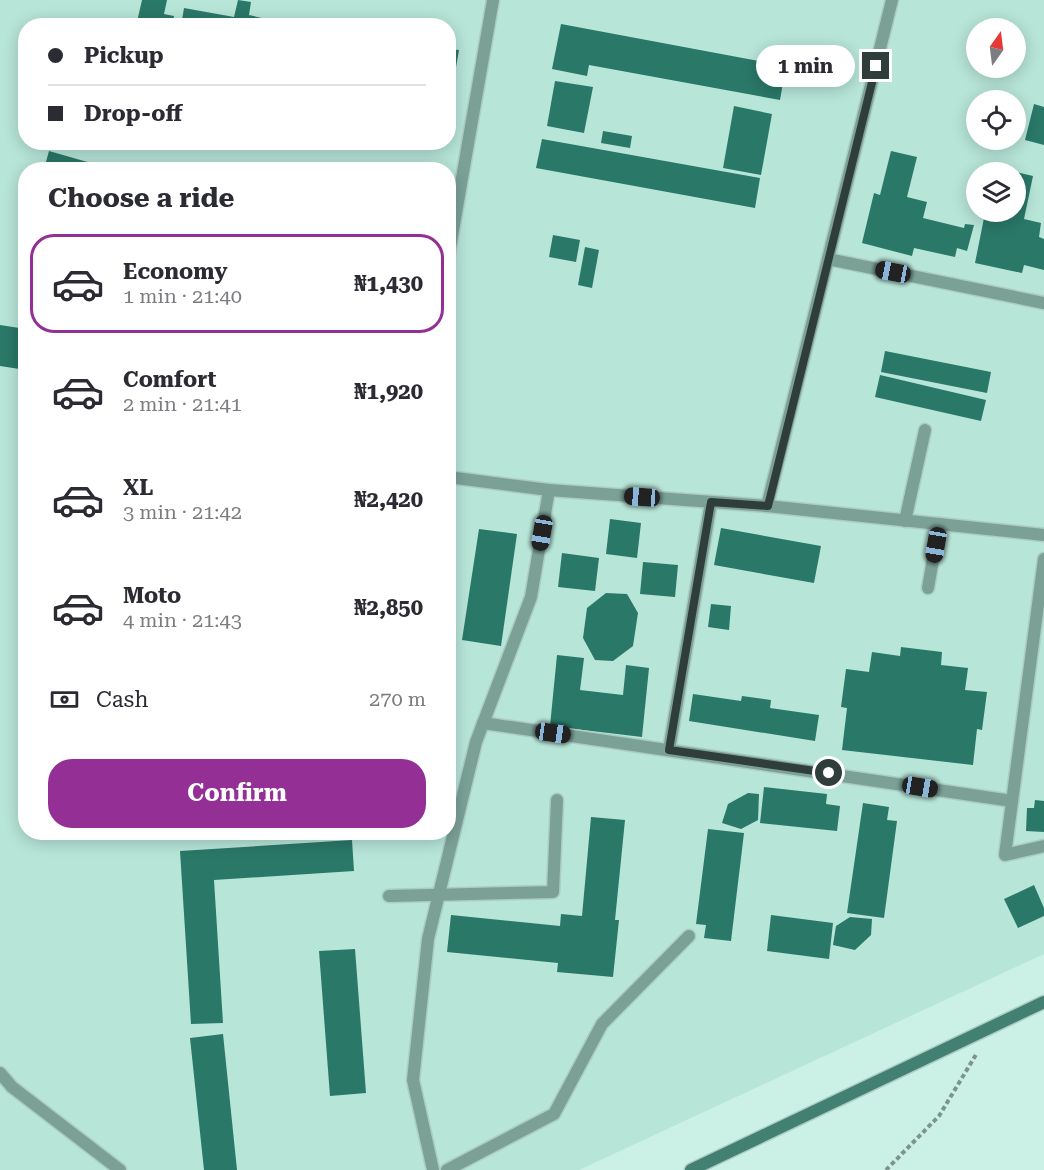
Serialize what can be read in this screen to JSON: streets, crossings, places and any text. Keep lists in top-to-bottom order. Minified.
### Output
{"north":"top","page":{"banner":["Pickup","Drop-off"],"bubble":"1 min","heading":"Choose a ride","list":[{"name":"Economy","note":"1 min · 21:40","value":"₦1,430"},{"name":"Comfort","note":"2 min · 21:41","value":"₦1,920"},{"name":"XL","note":"3 min · 21:42","value":"₦2,420"},{"name":"Moto","note":"4 min · 21:43","value":"₦2,850"}],"pay":["Cash","270 m"],"buttons":"Confirm"}}
